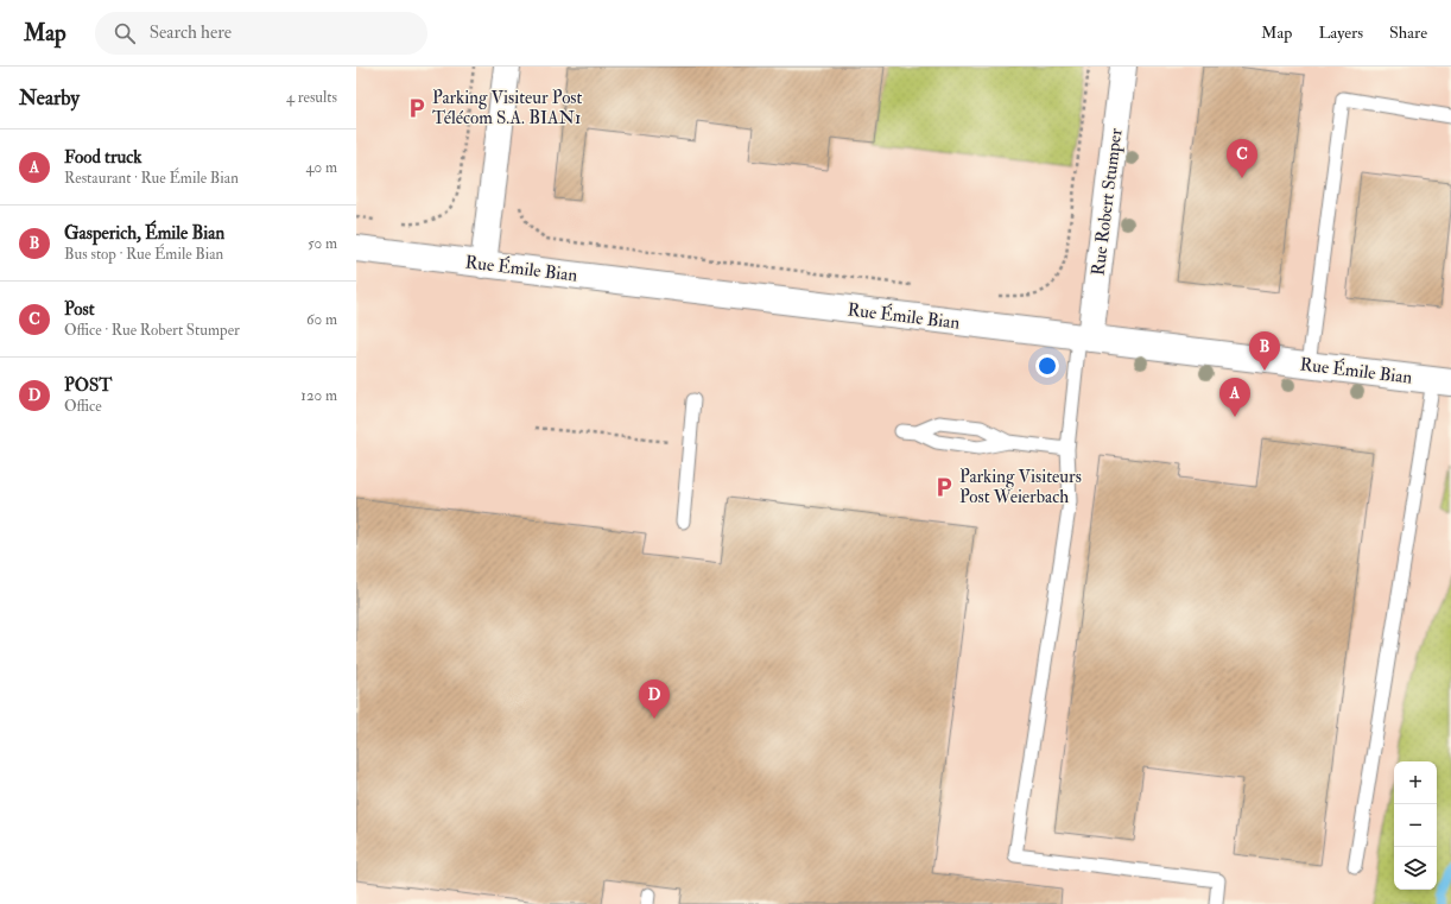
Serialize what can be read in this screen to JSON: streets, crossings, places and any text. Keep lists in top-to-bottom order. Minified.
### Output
{"streets":{"street":["Rue Robert Stumper","Rue Émile Bian"]},"crossings":[["Rue Robert Stumper","Rue Émile Bian"]],"places":{"parking":["Parking Visiteur Post Télécom S.A. BIAN1","Parking Visiteurs Post Weierbach"]},"page":{"header":"Map","search":"Search here","nav":["Map","Layers","Share"],"heading":["Nearby","4 results"],"list":[{"mark":"A","name":"Food truck","note":"Restaurant · Rue Émile Bian","value":"40 m"},{"mark":"B","name":"Gasperich, Émile Bian","note":"Bus stop · Rue Émile Bian","value":"50 m"},{"mark":"C","name":"Post","note":"Office · Rue Robert Stumper","value":"60 m"},{"mark":"D","name":"POST","note":"Office","value":"120 m"}],"pins":["C","B","A","D"],"map_buttons":["+","−"]}}
